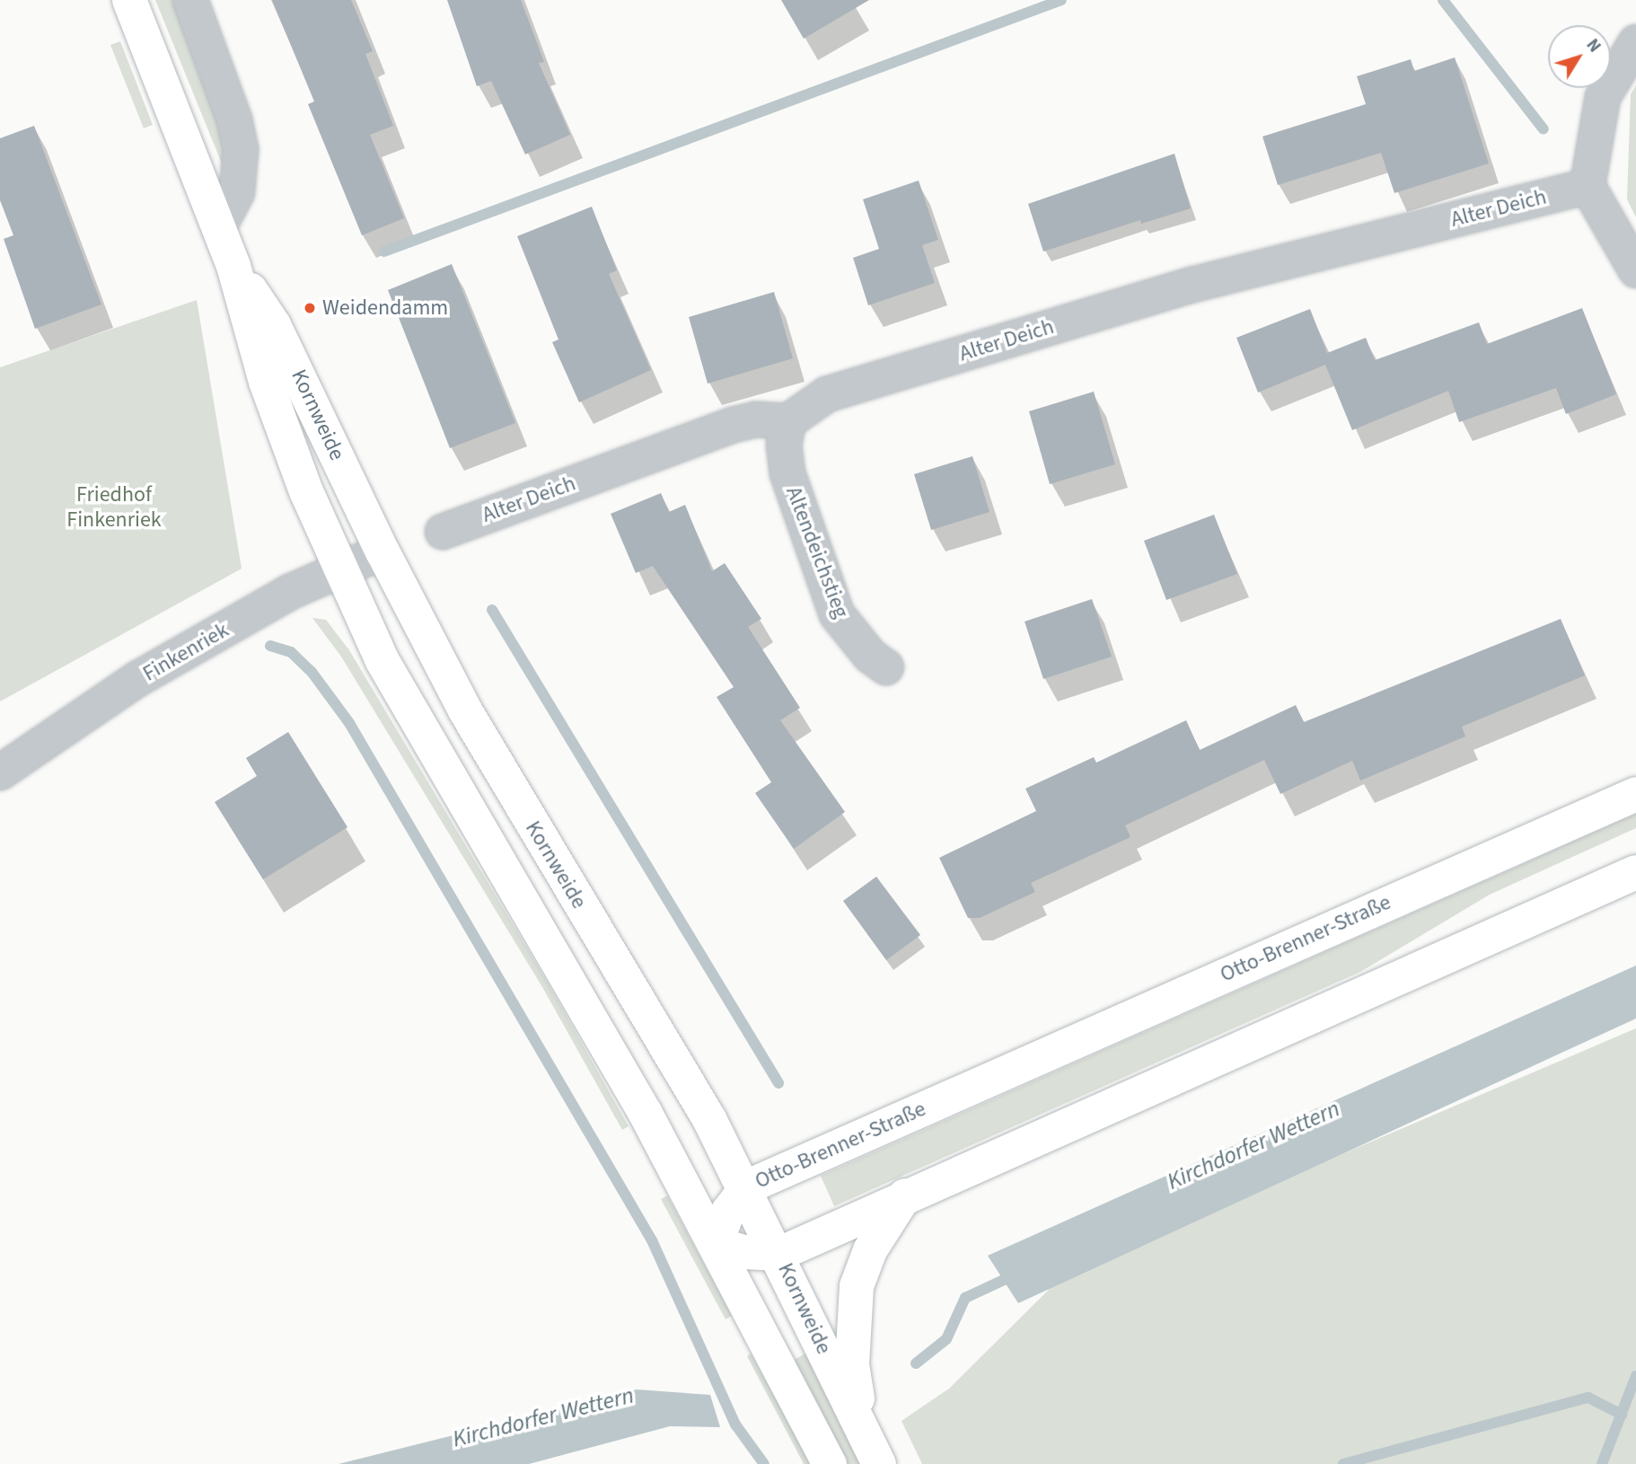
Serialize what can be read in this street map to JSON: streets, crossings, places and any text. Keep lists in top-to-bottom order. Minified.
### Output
{"streets":{"main road":["Kornweide","Otto-Brenner-Straße"],"street":["Alter Deich","Altendeichstieg","Finkenriek"]},"crossings":[["Alter Deich","Altendeichstieg"],["Kornweide","Finkenriek"],["Kornweide","Otto-Brenner-Straße"]],"water":["Kirchdorfer Wettern"],"parks":["Friedhof Finkenriek"],"places":["Weidendamm"],"north":"top right"}
